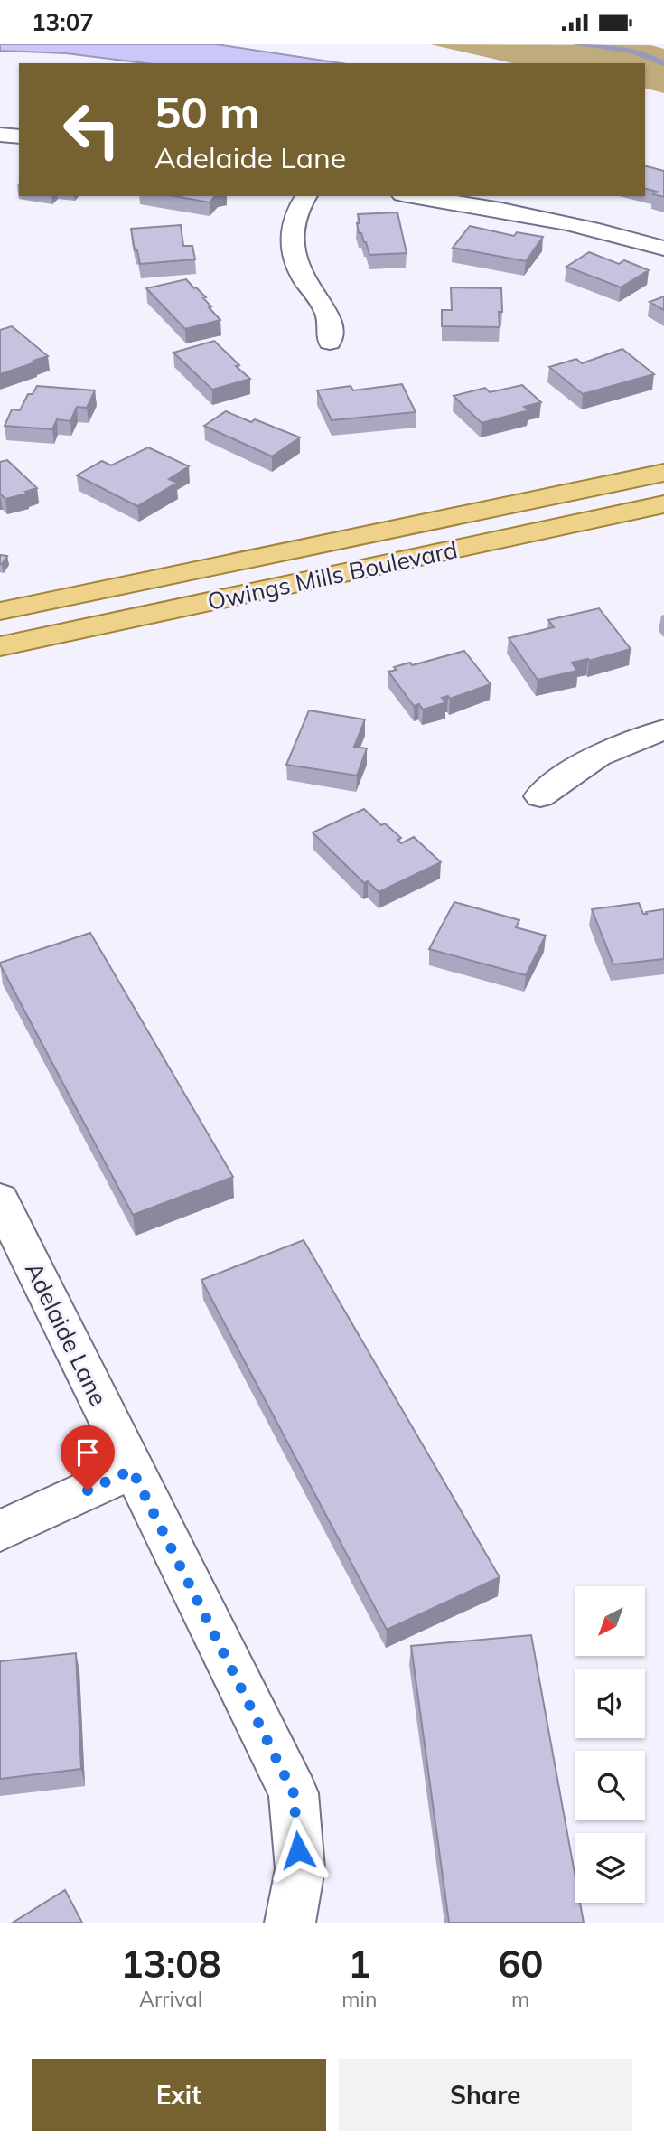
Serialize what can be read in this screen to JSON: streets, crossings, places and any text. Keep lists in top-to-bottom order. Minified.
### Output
{"streets":{"main road":["Owings Mills Boulevard"],"street":["Adelaide Lane"]},"north":"bottom left","page":{"status":"13:07","turn":["50 m","Adelaide Lane"],"eta":["13:08","Arrival","1","min","60","m"],"buttons":["Exit","Share"]}}
